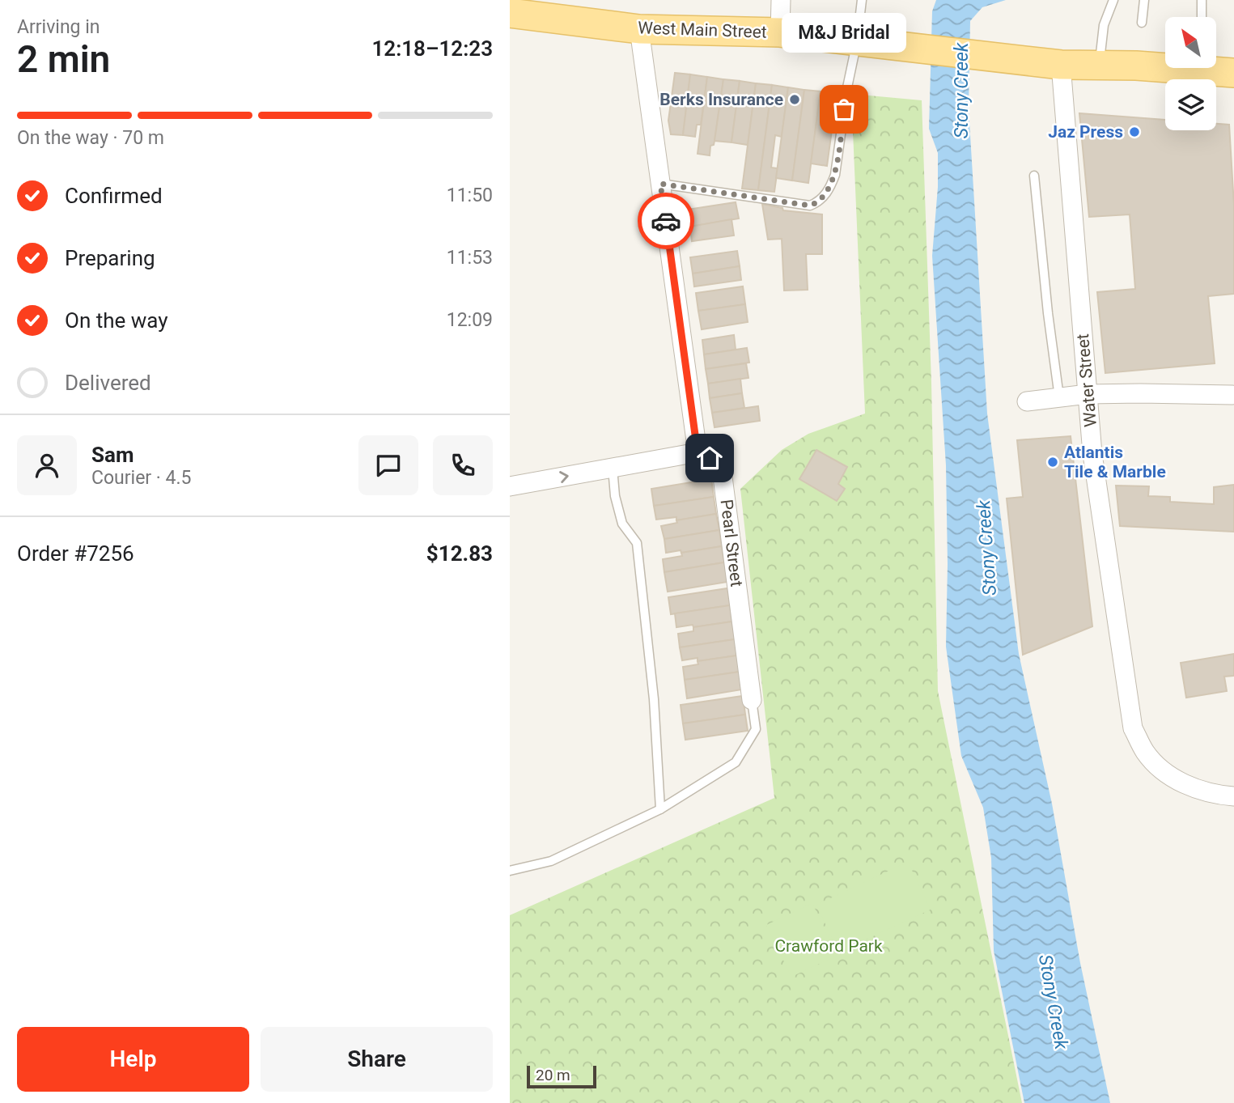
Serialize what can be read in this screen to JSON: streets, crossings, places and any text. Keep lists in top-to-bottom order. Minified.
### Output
{"streets":{"main road":["West Main Street"],"street":["Water Street","Pearl Street"]},"crossings":[["West Main Street","Water Street"]],"water":["Stony Creek"],"parks":["Crawford Park"],"places":["Berks Insurance","M&J Bridal","Jaz Press","Atlantis Tile & Marble"],"scale_bar":"20 m","north":"top left","page":{"heading":["2 min","Arriving in","12:18–12:23"],"panel":["Sam","Courier · 4.5","Order #7256","$12.83"],"bubble":"M&J Bridal","bar":"On the way · 70 m","list":[["Confirmed","11:50"],["Preparing","11:53"],["On the way","12:09"],"Delivered"],"buttons":["Help","Share"],"scale":"20 m"}}
